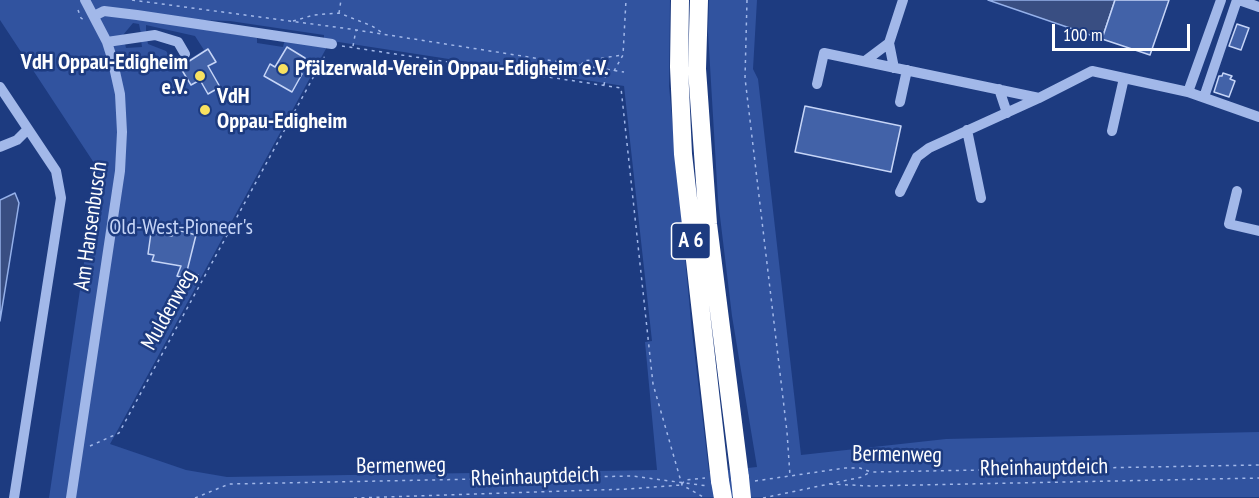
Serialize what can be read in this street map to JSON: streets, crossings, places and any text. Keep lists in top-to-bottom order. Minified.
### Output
{"streets":{"highway":["A 6"],"street":["Am Hansenbusch"],"path":["Muldenweg","Bermenweg","Rheinhauptdeich"]},"crossings":[["Am Hansenbusch","Muldenweg"],["A 6","Bermenweg"],["A 6","Rheinhauptdeich"],["Bermenweg","Rheinhauptdeich"]],"parks":["Old-West-Pioneer's"],"places":["Pfälzerwald-Verein Oppau-Edigheim e.V.","VdH Oppau-Edigheim e.V.","VdH Oppau-Edigheim"],"scale_bar":"100 m"}
